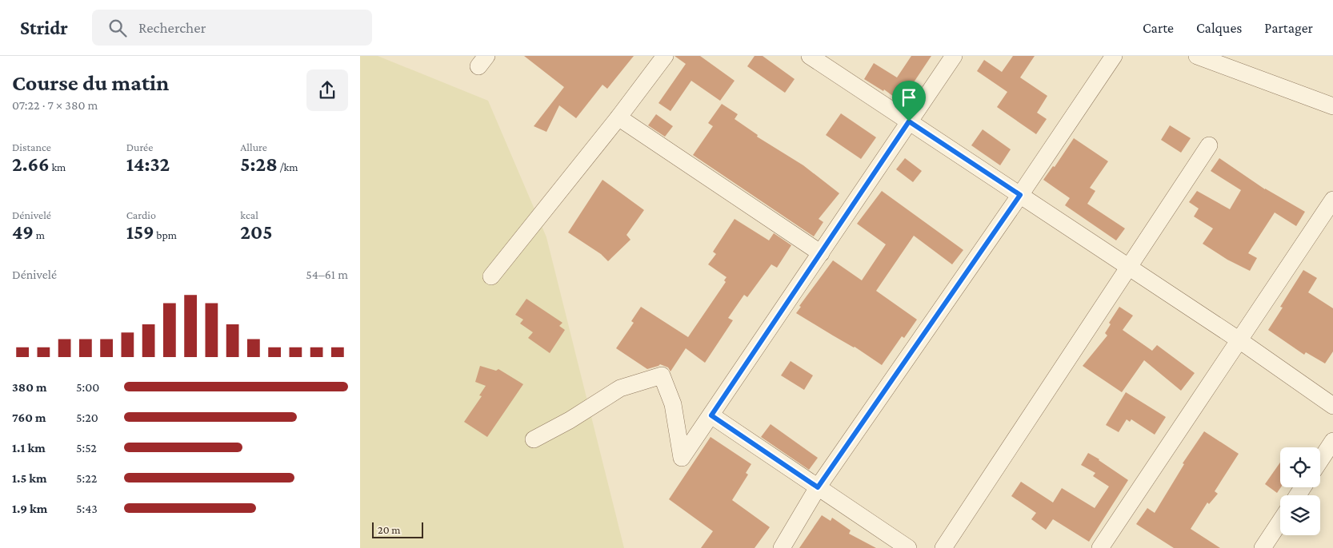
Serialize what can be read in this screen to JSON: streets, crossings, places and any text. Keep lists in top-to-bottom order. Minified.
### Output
{"scale_bar":"20 m","page":{"header":"Stridr","search":"Rechercher","nav":["Carte","Calques","Partager"],"heading":["Course du matin","07:22 · 7 × 380 m"],"stats":[["Distance","2.66 km"],["Durée","14:32"],["Allure","5:28 /km"],["Dénivelé","49 m"],["Cardio","159 bpm"],["kcal","205"]],"chart":["Dénivelé","54–61 m"],"list":[{"name":"380 m","note":"5:00"},{"name":"760 m","note":"5:20"},{"name":"1.1 km","note":"5:52"},{"name":"1.5 km","note":"5:22"},{"name":"1.9 km","note":"5:43"}],"scale":"20 m"}}
